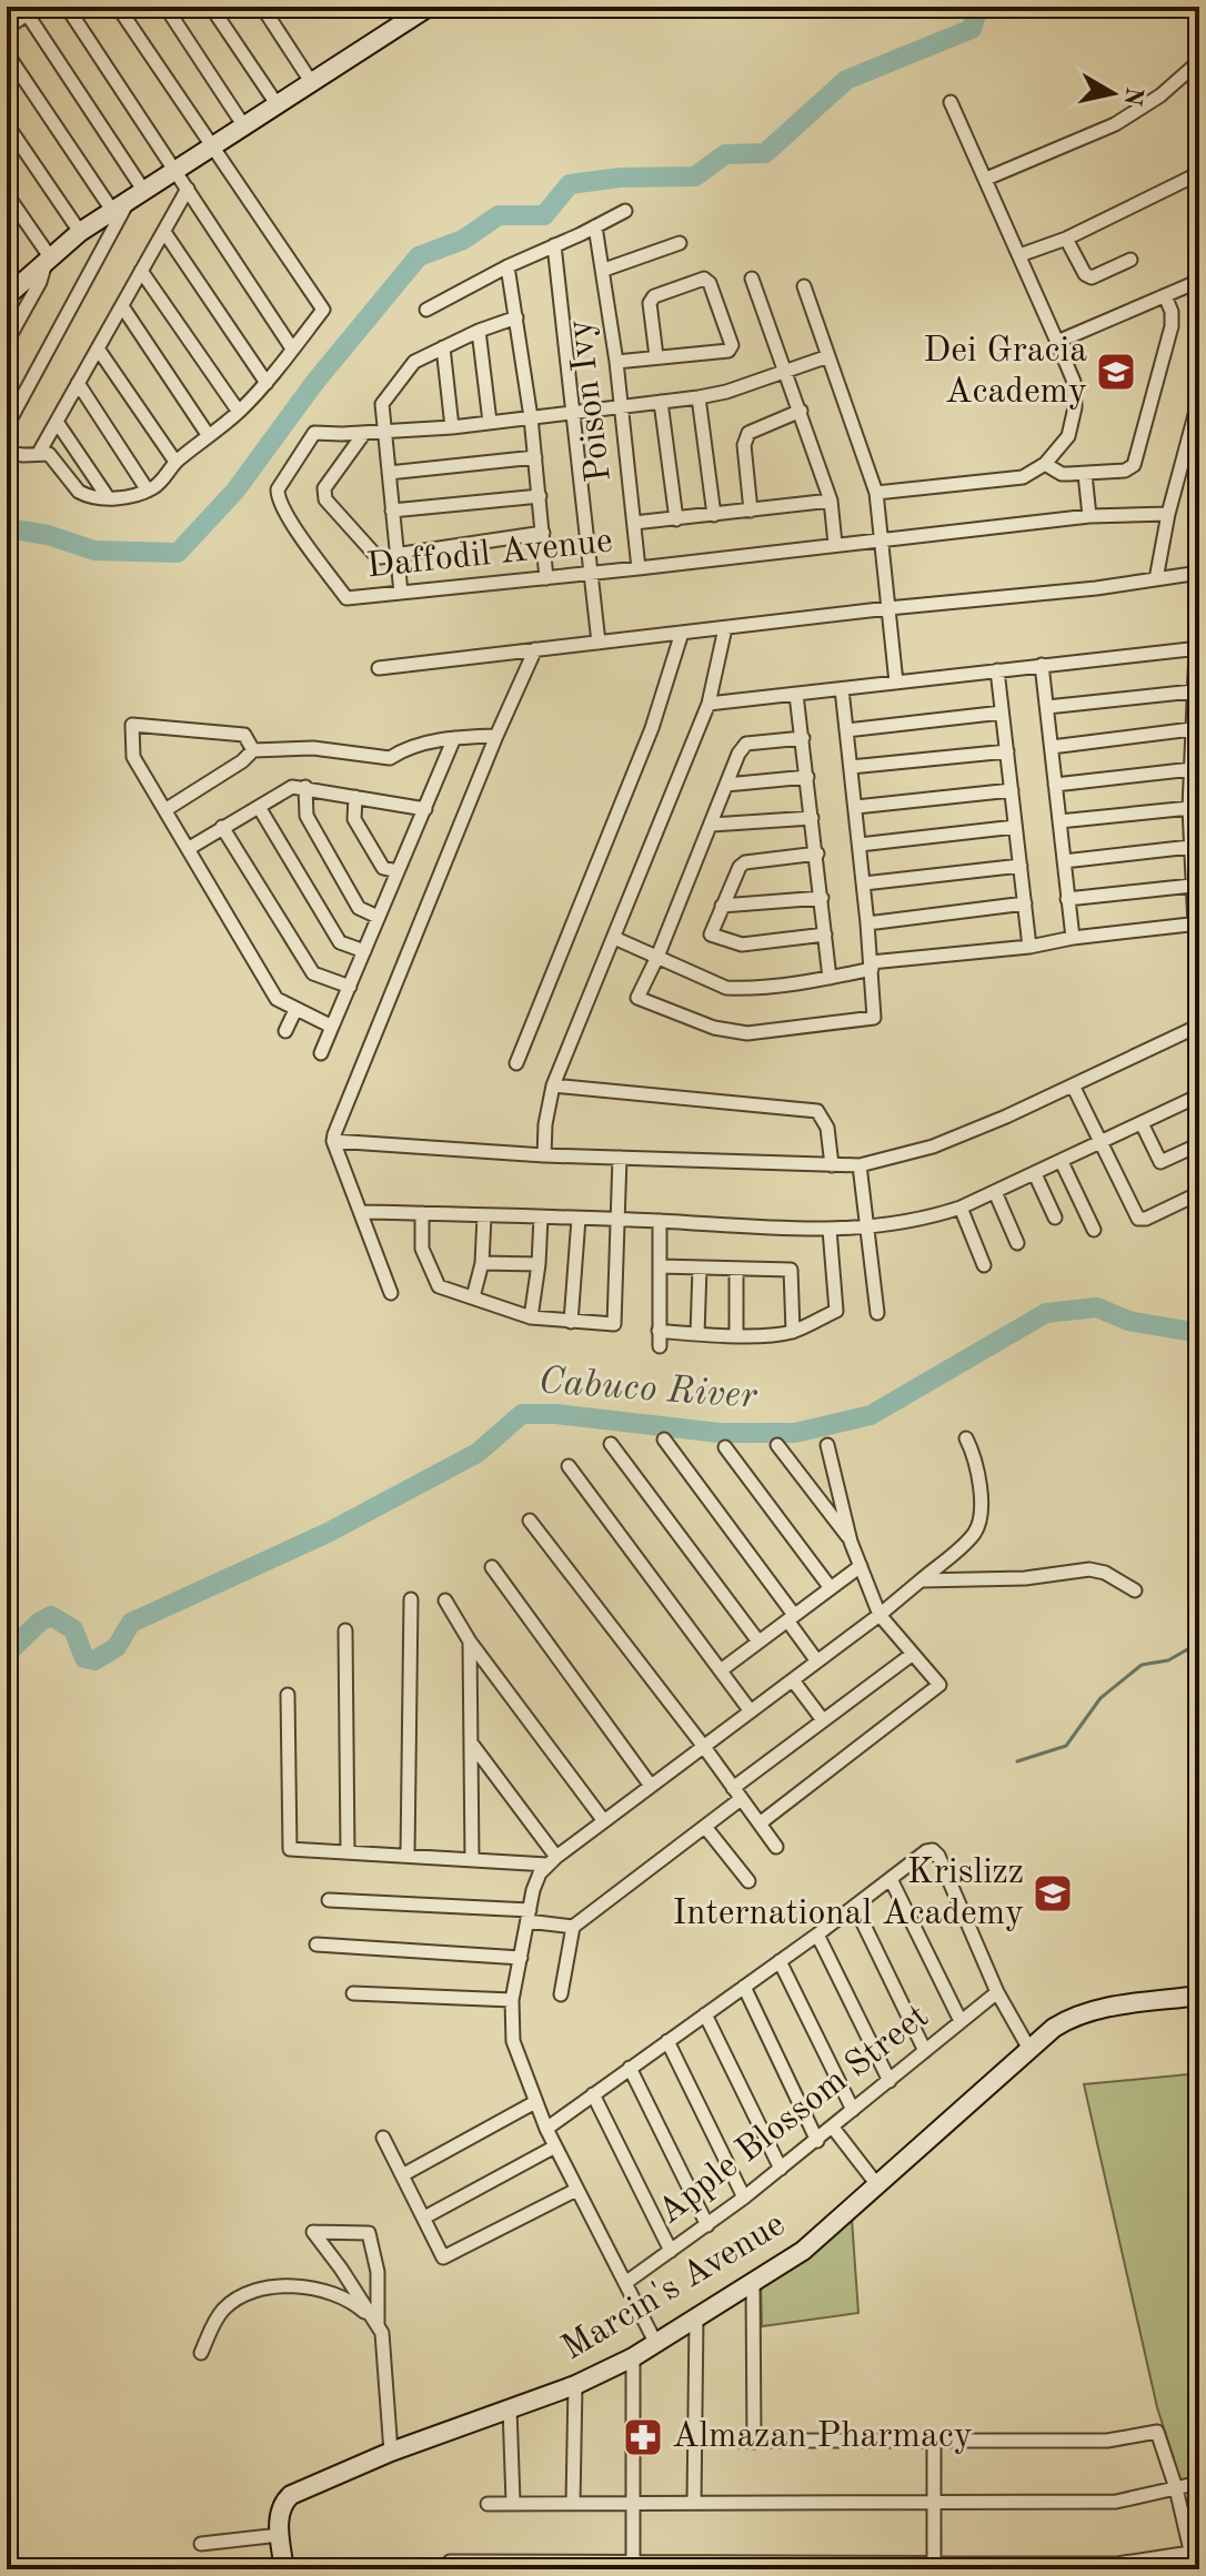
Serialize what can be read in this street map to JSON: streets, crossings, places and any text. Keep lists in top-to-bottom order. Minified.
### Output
{"streets":{"main road":["Marcin's Avenue"],"street":["Poison Ivy","Daffodil Avenue","Apple Blossom Street"]},"crossings":[["Poison Ivy","Daffodil Avenue"]],"water":["Cabuco River"],"places":{"school or university":["Dei Gracia Academy","Krislizz International Academy"],"pharmacy":["Almazan Pharmacy"]},"north":"right"}
